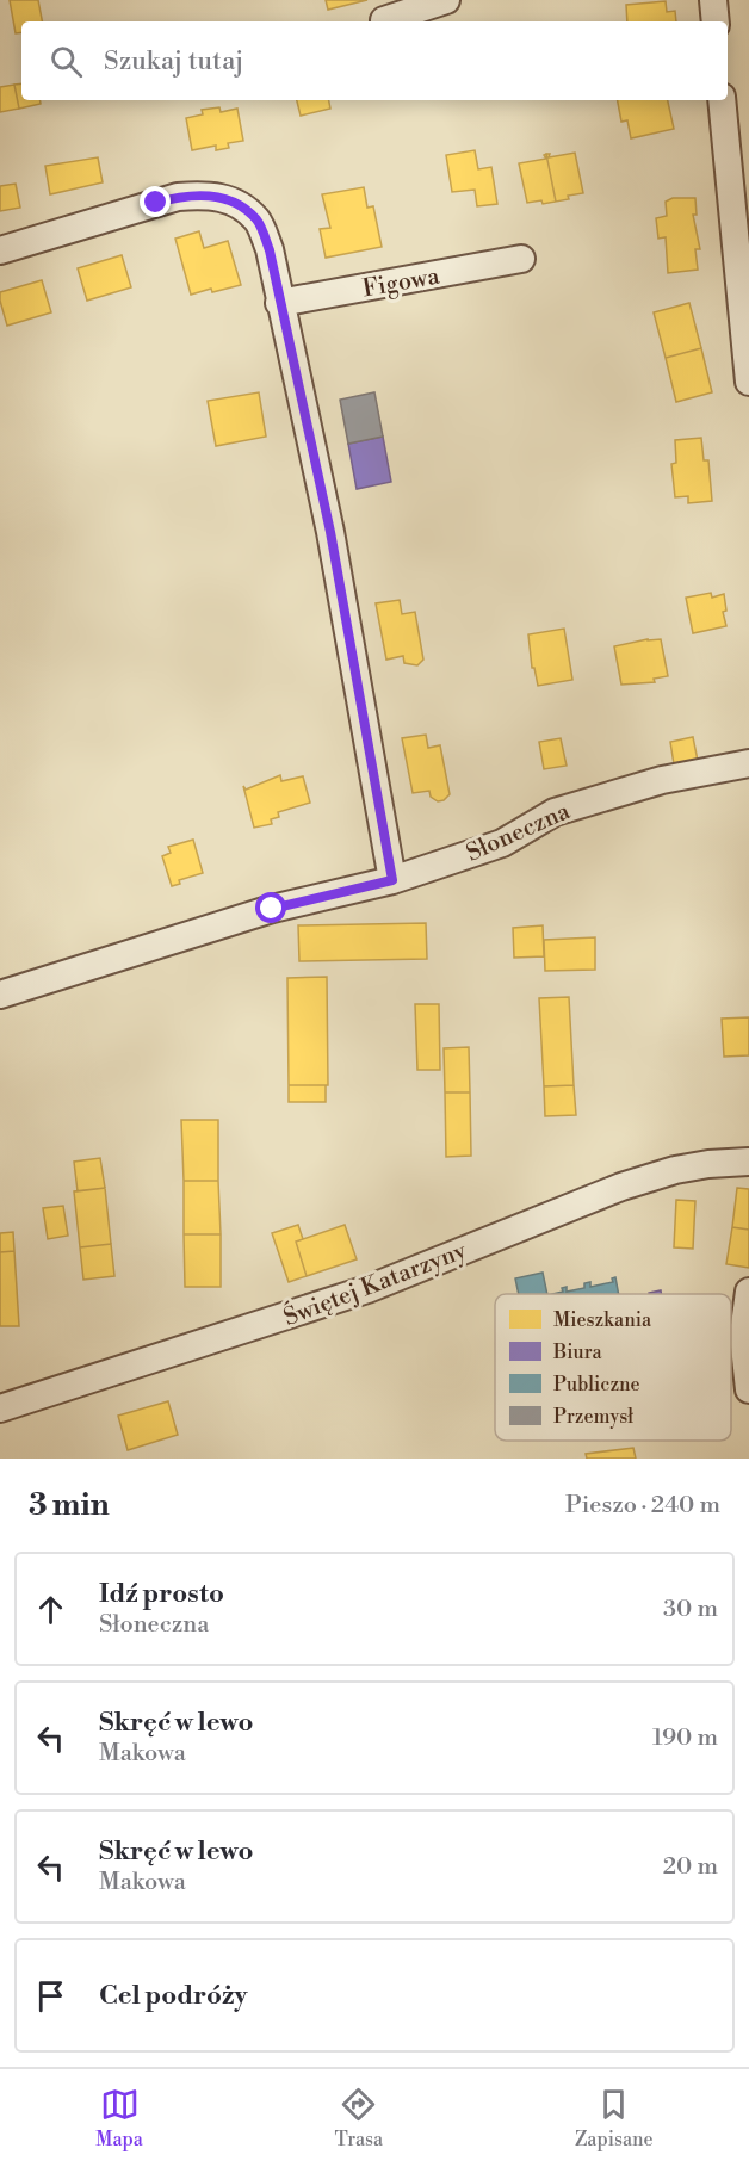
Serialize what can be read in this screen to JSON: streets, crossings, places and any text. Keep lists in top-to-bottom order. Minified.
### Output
{"streets":{"street":["Figowa","Słoneczna","Świętej Katarzyny"]},"legend":["Mieszkania","Biura","Publiczne","Przemysł"],"page":{"search":"Szukaj tutaj","heading":["3 min","Pieszo · 240 m"],"list":[["Idź prosto","Słoneczna","30 m"],["Skręć w lewo","Makowa","190 m"],["Skręć w lewo","Makowa","20 m"],"Cel podróży"],"nav":["Mapa","Trasa","Zapisane"]}}
